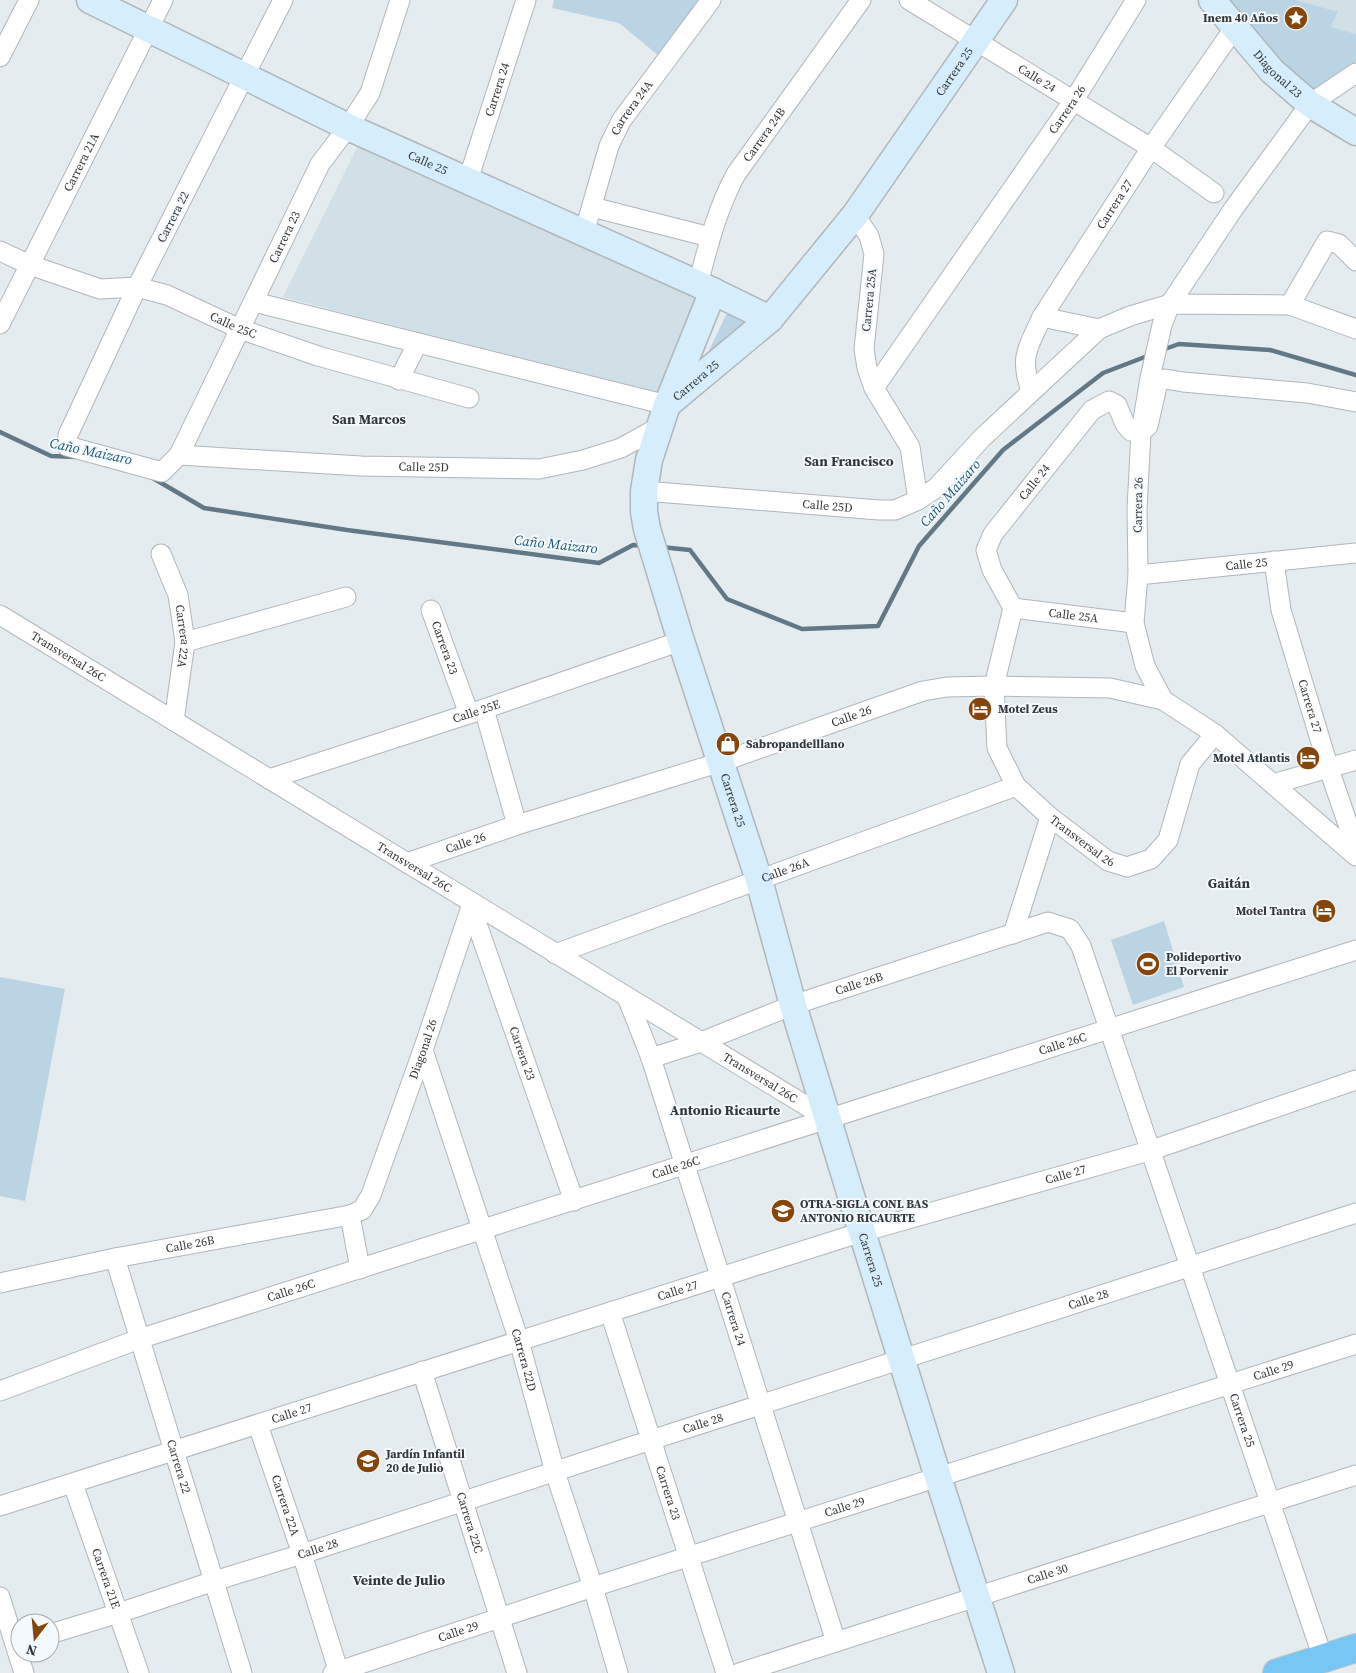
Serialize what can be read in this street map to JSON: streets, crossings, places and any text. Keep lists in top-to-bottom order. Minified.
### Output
{"streets":{"street":["Carrera 25","Diagonal 23","Calle 24","Carrera 24","Carrera 24A","Carrera 26","Carrera 24B","Carrera 21A","Calle 25","Carrera 27","Carrera 22","Carrera 23","Carrera 25A","Calle 25C","Calle 25D","Calle 25A","Carrera 22A","Transversal 26C","Calle 25E","Calle 26","Transversal 26","Calle 26A","Calle 26B","Calle 26C","Diagonal 26","Calle 27","Calle 28","Carrera 22D","Calle 29","Carrera 22C","Calle 30","Carrera 21E"]},"crossings":[["Carrera 25","Calle 24"],["Carrera 25","Carrera 24B"],["Carrera 25","Calle 25"],["Carrera 25","Carrera 25A"],["Carrera 25","Calle 25D"],["Carrera 25","Transversal 26C"],["Carrera 25","Calle 25E"],["Carrera 25","Calle 26"],["Carrera 25","Calle 26A"],["Carrera 25","Calle 26B"],["Carrera 25","Calle 26C"],["Carrera 25","Calle 27"],["Carrera 25","Calle 28"],["Carrera 25","Calle 29"],["Carrera 25","Calle 30"],["Diagonal 23","Carrera 26"],["Diagonal 23","Carrera 27"],["Calle 24","Carrera 26"],["Calle 24","Carrera 27"],["Calle 24","Calle 25A"],["Carrera 24","Calle 25"],["Carrera 24","Transversal 26C"],["Carrera 24","Calle 26B"],["Carrera 24","Calle 26C"],["Carrera 24","Calle 27"],["Carrera 24","Calle 28"],["Carrera 24","Calle 29"],["Carrera 24","Calle 30"],["Carrera 24A","Calle 25"],["Carrera 26","Calle 25"],["Carrera 26","Carrera 25A"],["Carrera 26","Calle 25A"],["Carrera 26","Calle 26"],["Carrera 26","Transversal 26"],["Carrera 24B","Calle 25"],["Carrera 24B","Calle 25D"],["Carrera 21A","Calle 25"],["Carrera 21A","Calle 25C"],["Calle 25","Carrera 27"],["Calle 25","Carrera 22"],["Calle 25","Carrera 23"],["Carrera 22","Carrera 23"],["Carrera 22","Calle 25C"],["Carrera 22","Calle 26B"],["Carrera 22","Calle 26C"],["Carrera 22","Calle 27"],["Carrera 22","Calle 28"],["Carrera 23","Calle 25C"],["Carrera 23","Calle 25D"],["Carrera 23","Transversal 26C"],["Carrera 23","Calle 25E"],["Carrera 23","Calle 26"],["Carrera 23","Calle 26C"],["Carrera 23","Diagonal 26"],["Carrera 23","Calle 27"],["Carrera 23","Calle 28"],["Carrera 23","Calle 29"],["Carrera 22A","Transversal 26C"],["Carrera 22A","Calle 27"],["Carrera 22A","Calle 28"],["Carrera 22A","Calle 29"],["Transversal 26C","Calle 25E"],["Transversal 26C","Calle 26"],["Transversal 26C","Calle 26A"],["Transversal 26C","Calle 26B"],["Transversal 26C","Calle 26C"],["Transversal 26C","Diagonal 26"],["Calle 26","Transversal 26"],["Transversal 26","Calle 26A"],["Calle 26B","Diagonal 26"],["Calle 26C","Carrera 22D"],["Diagonal 26","Carrera 22D"],["Calle 27","Carrera 22D"],["Calle 27","Carrera 22C"],["Calle 27","Carrera 21E"],["Calle 28","Carrera 22D"],["Calle 28","Carrera 22C"],["Calle 28","Carrera 21E"],["Carrera 22D","Calle 29"],["Calle 29","Carrera 22C"]],"districts":["San Marcos","San Francisco","Gaitán","Antonio Ricaurte","Veinte de Julio"],"water":["Caño Maizaro"],"places":{"place":["Inem 40 Años"],"hotel":["Motel Zeus","Motel Atlantis","Motel Tantra"],"shop":["Sabropandelllano"],"sports":["Polideportivo El Porvenir"],"school or university":["OTRA-SIGLA CONL BAS ANTONIO RICAURTE","Jardín Infantil 20 de Julio"]},"north":"bottom"}
